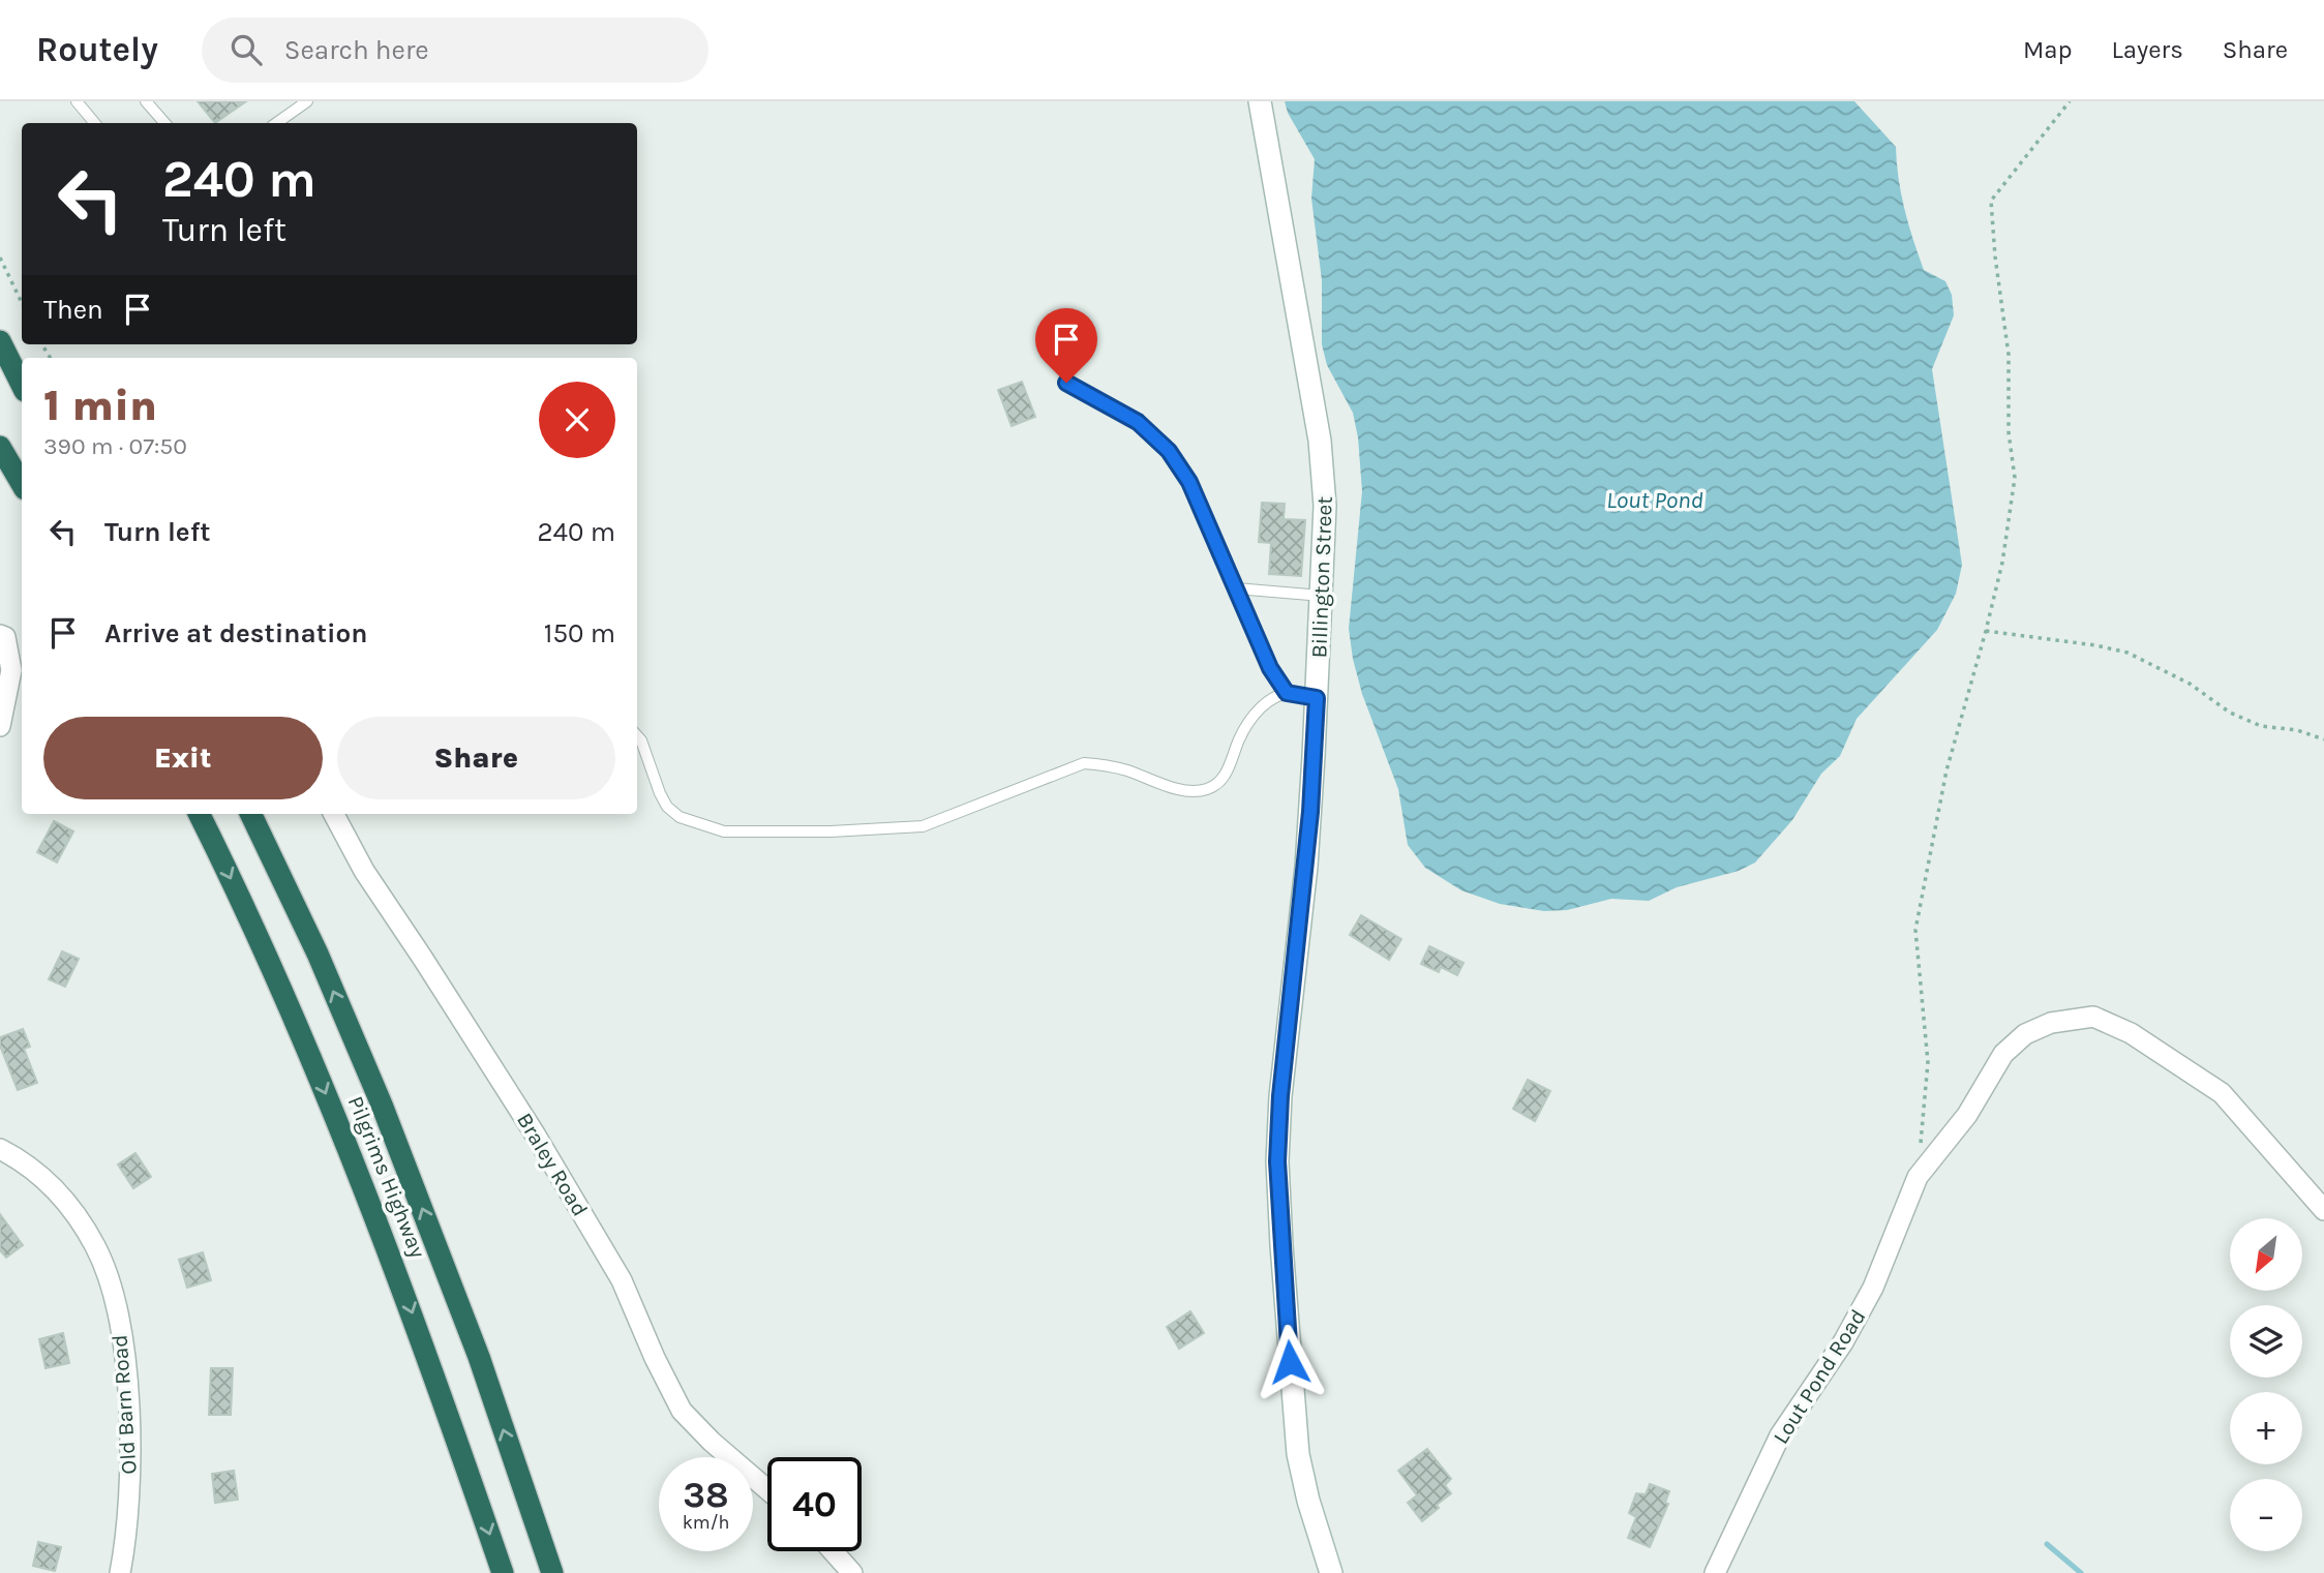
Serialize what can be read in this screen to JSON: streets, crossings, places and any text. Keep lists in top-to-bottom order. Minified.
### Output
{"streets":{"highway":["Pilgrims Highway"],"street":["Billington Street","Braley Road","Lout Pond Road","Old Barn Road"]},"water":["Lout Pond"],"north":"bottom left","page":{"header":"Routely","search":"Search here","nav":["Map","Layers","Share"],"turn":["240 m","Turn left"],"then":"Then","heading":["1 min","390 m · 07:50"],"list":[{"name":"Turn left","value":"240 m"},{"name":"Arrive at destination","value":"150 m"}],"buttons":["Exit","Share"],"map_buttons":["+","−"],"speed":"38 km/h","limit":"40"}}
